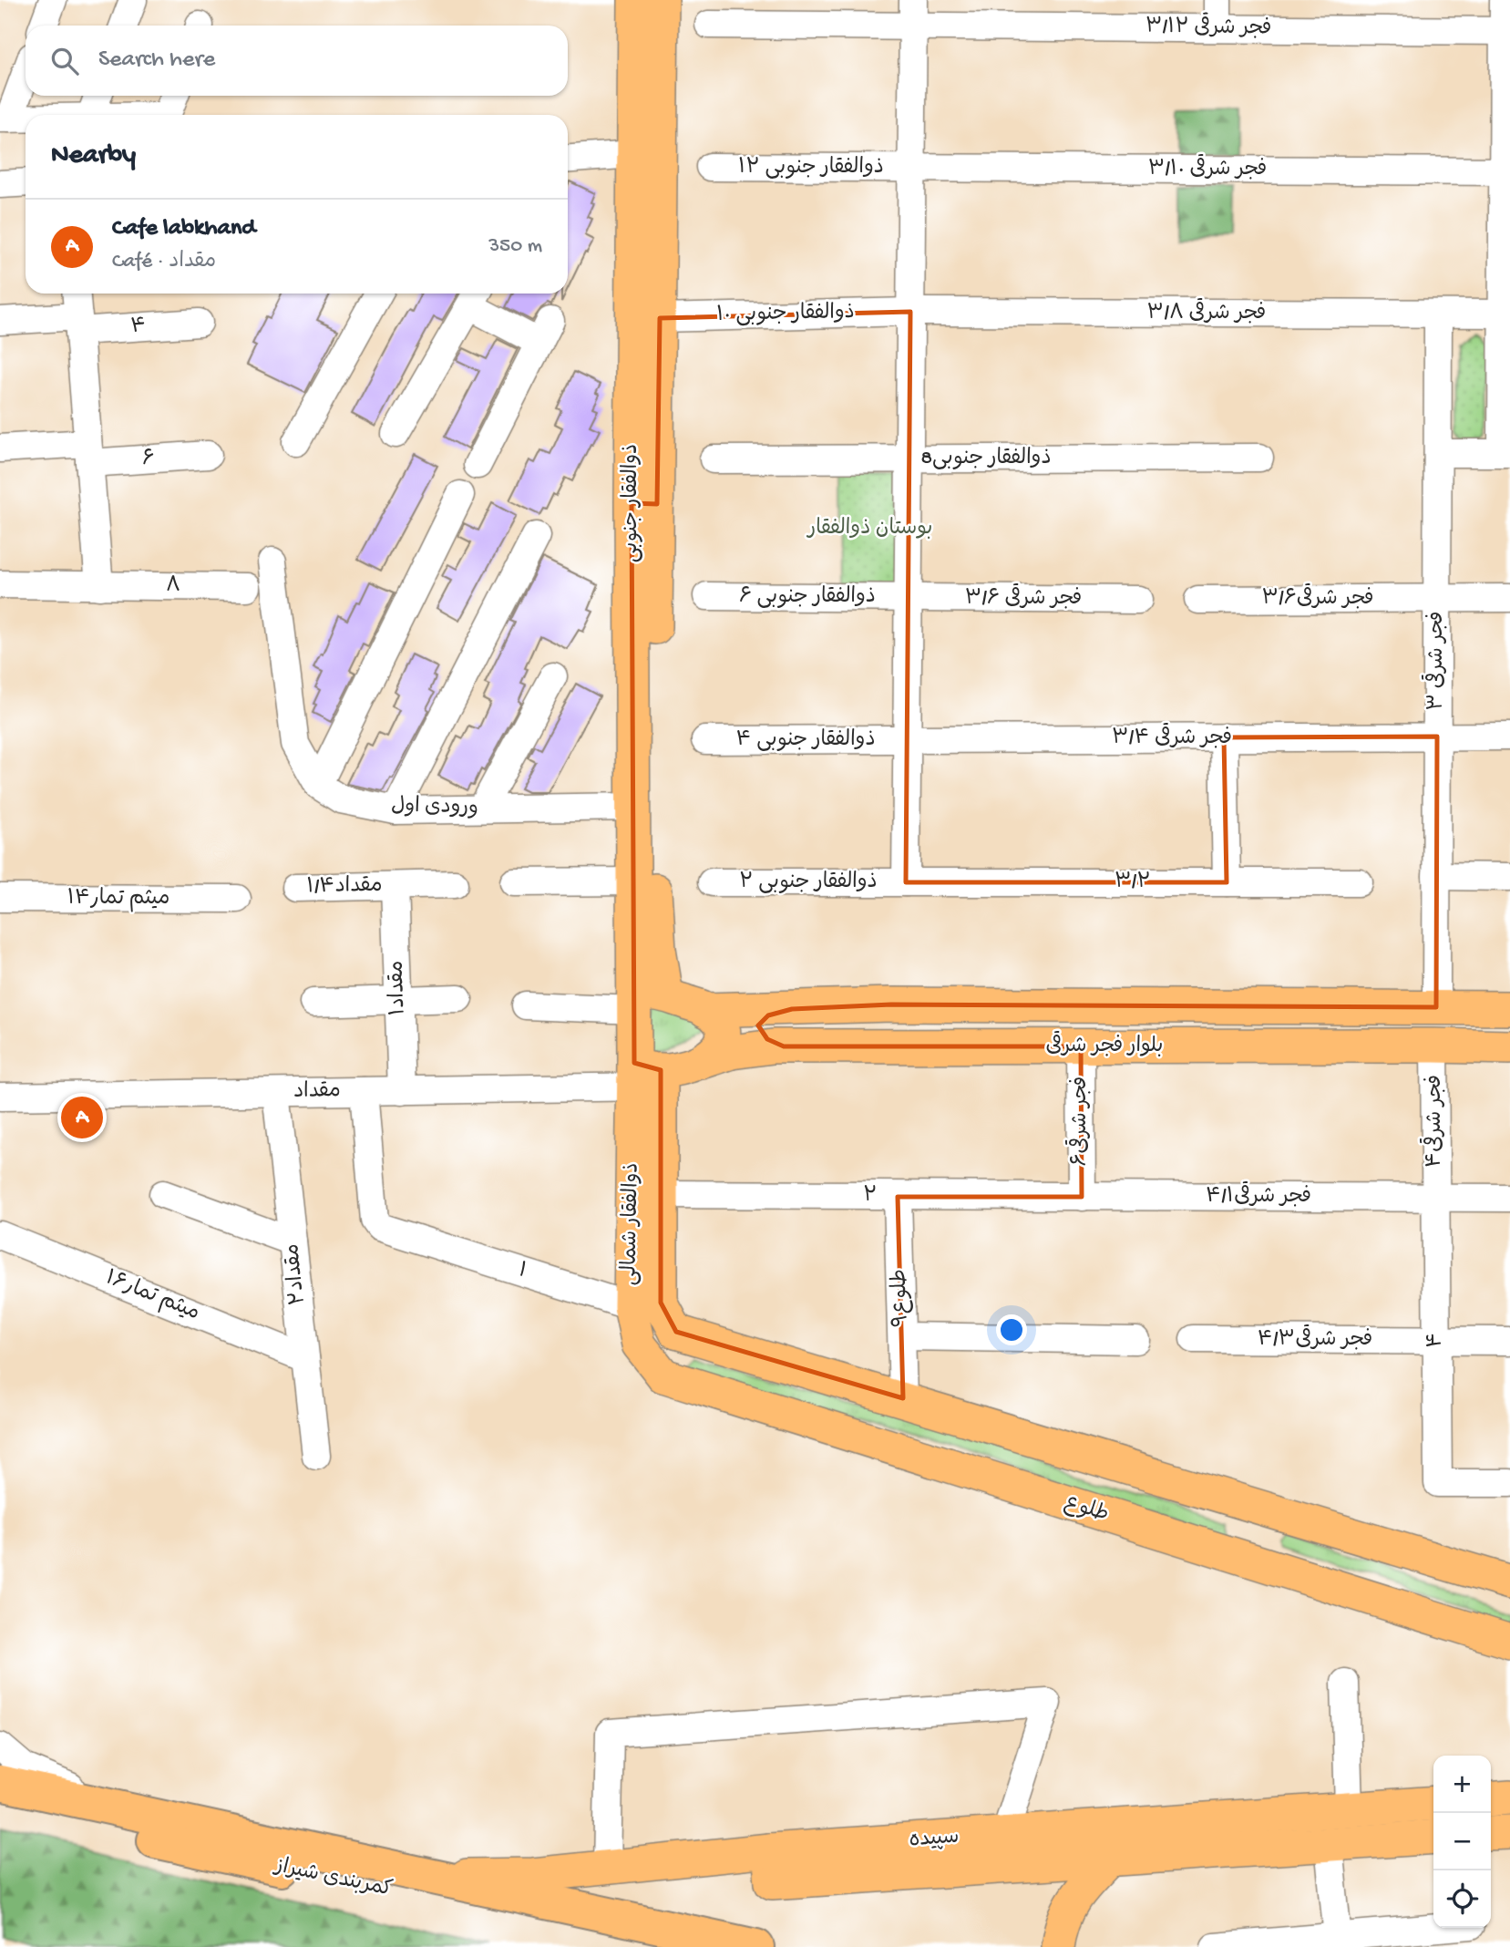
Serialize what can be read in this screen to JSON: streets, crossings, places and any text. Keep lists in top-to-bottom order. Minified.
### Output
{"streets":{"highway":["کمربندی شیراز"],"main road":["ذوالفقار جنوبی","بلوار فجر شرقی","ذوالفقار شمالی","طلوع","سپیده"],"street":["۳/۱۲ فجر شرقی","۱۲ ذوالفقار جنوبی","۳/۱۰ فجر شرقی","۳/۸ فجر شرقی","۱۰ ذوالفقار جنوبی","۴","8ذوالفقار جنوبی","۶","۸","۶ ذوالفقار جنوبی","۳/۶ فجر شرقی","فجر شرقی۳/۶","۳ فجر شرقی","۳/۴ فجر شرقی","۴ ذوالفقار جنوبی","ورودی اول","۲ ذوالفقار جنوبی","۳/۲","مقداد۱/۴","میثم تمار۱۴","مقداد۱","مقداد","فجر شرقی۶","فجر شرقی۴","۲","فجر شرقی۴/۱","۱","مقداد۲","میثم تمار۱۶","طلوع۹","فجر شرقی۴/۳"]},"crossings":[["۱۲ ذوالفقار جنوبی","۳/۱۰ فجر شرقی"],["۳/۸ فجر شرقی","۱۰ ذوالفقار جنوبی"],["۳/۸ فجر شرقی","۳ فجر شرقی"],["۱۰ ذوالفقار جنوبی","ذوالفقار جنوبی"],["۴","فجر شرقی۴"],["۴","فجر شرقی۴/۱"],["۴","فجر شرقی۴/۳"],["ذوالفقار جنوبی","ورودی اول"],["ذوالفقار جنوبی","بلوار فجر شرقی"],["ذوالفقار جنوبی","مقداد"],["ذوالفقار جنوبی","ذوالفقار شمالی"],["۶ ذوالفقار جنوبی","۳/۶ فجر شرقی"],["فجر شرقی۳/۶","۳ فجر شرقی"],["۳ فجر شرقی","۳/۴ فجر شرقی"],["۳ فجر شرقی","بلوار فجر شرقی"],["۳/۴ فجر شرقی","۴ ذوالفقار جنوبی"],["۲ ذوالفقار جنوبی","۳/۲"],["مقداد۱/۴","مقداد۱"],["مقداد۱","مقداد"],["بلوار فجر شرقی","مقداد"],["بلوار فجر شرقی","فجر شرقی۶"],["بلوار فجر شرقی","فجر شرقی۴"],["بلوار فجر شرقی","ذوالفقار شمالی"],["مقداد","ذوالفقار شمالی"],["مقداد","۱"],["مقداد","مقداد۲"],["فجر شرقی۶","۲"],["فجر شرقی۶","فجر شرقی۴/۱"],["فجر شرقی۴","فجر شرقی۴/۱"],["۲","فجر شرقی۴/۱"],["۲","ذوالفقار شمالی"],["۲","طلوع۹"],["ذوالفقار شمالی","۱"],["ذوالفقار شمالی","طلوع"],["مقداد۲","میثم تمار۱۶"]],"parks":["بوستان ذوالفقار"],"page":{"search":"Search here","heading":"Nearby","list":[{"mark":"A","name":"Cafe labkhand","note":"Café · مقداد","value":"350 m"}],"pins":"A","map_buttons":["+","−"]}}
